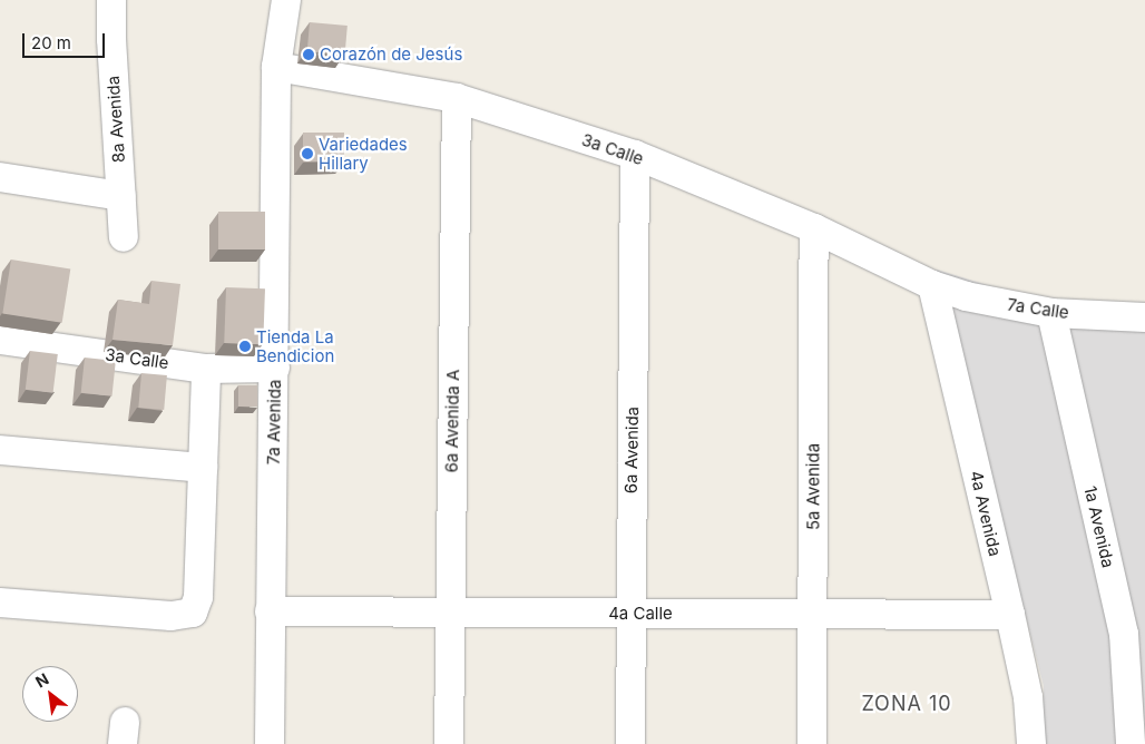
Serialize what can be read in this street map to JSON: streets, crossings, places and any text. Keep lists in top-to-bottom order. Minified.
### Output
{"streets":{"street":["8a Avenida","3a Calle","7a Calle","6a Avenida A","7a Avenida","6a Avenida","5a Avenida","4a Avenida","1a Avenida","4a Calle"]},"crossings":[["3a Calle","7a Calle"],["3a Calle","6a Avenida A"],["3a Calle","7a Avenida"],["3a Calle","6a Avenida"],["3a Calle","5a Avenida"],["3a Calle","4a Avenida"],["7a Calle","4a Avenida"],["7a Calle","1a Avenida"],["6a Avenida A","4a Calle"],["7a Avenida","4a Calle"],["6a Avenida","4a Calle"],["5a Avenida","4a Calle"],["4a Avenida","4a Calle"]],"districts":["ZONA 10"],"places":["Corazón de Jesús","Variedades Hillary","Tienda La Bendicion"],"scale_bar":"20 m","north":"top left"}
